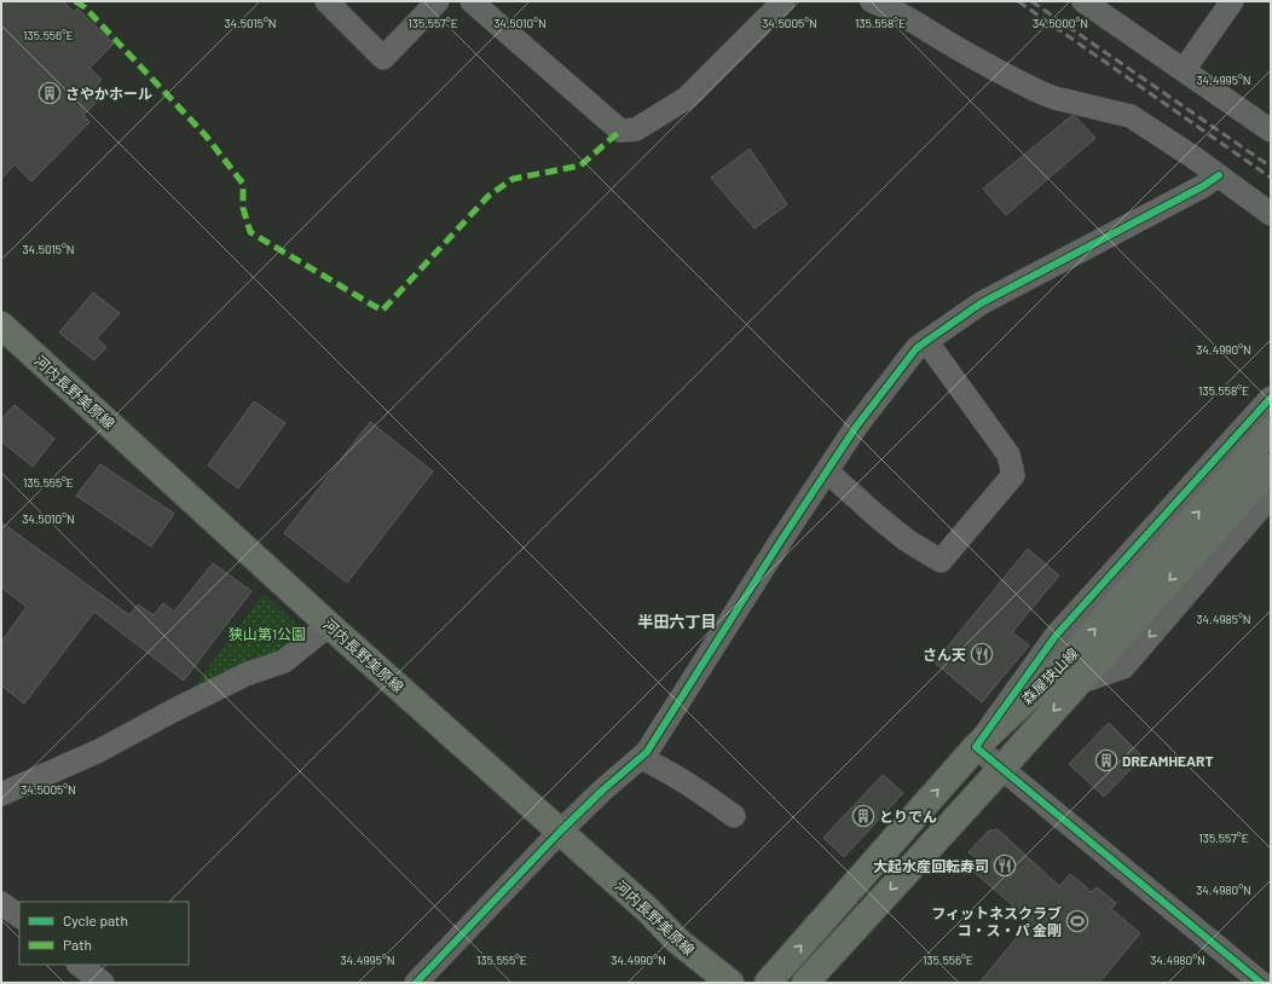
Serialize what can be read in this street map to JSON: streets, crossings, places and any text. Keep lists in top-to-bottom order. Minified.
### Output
{"streets":{"main road":["河内長野美原線","森屋狭山線"]},"districts":["半田六丁目"],"parks":["狭山第1公園"],"places":{"building":["さやかホール","DREAMHEART","とりでん"],"restaurant":["さん天","大起水産回転寿司"],"sports":["フィットネスクラブ コ・ス・パ 金剛"]},"legend":["Cycle path","Path"],"coordinates":["34.5015°N","135.557°E","34.5010°N","34.5005°N","135.558°E","34.5000°N","135.556°E","34.4995°N","34.4990°N","135.555°E","34.4985°N","34.4980°N"]}
